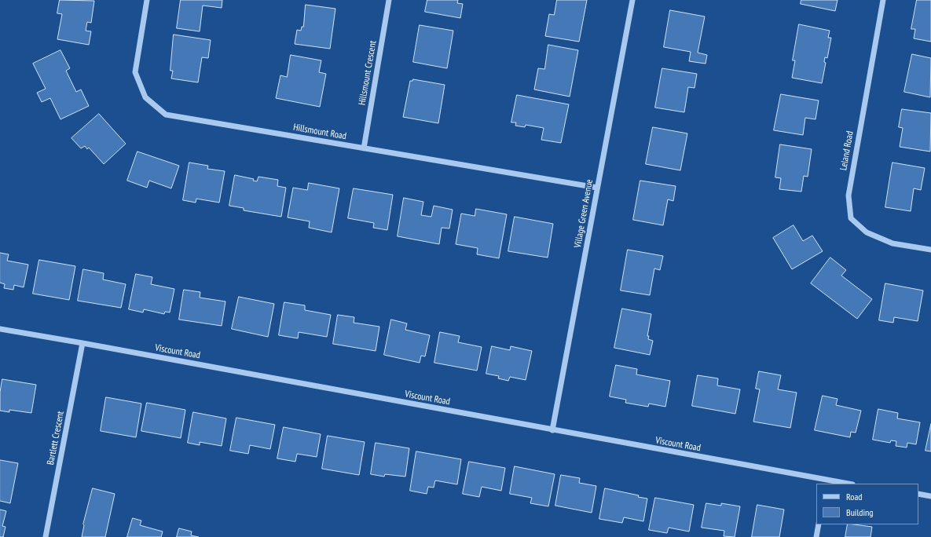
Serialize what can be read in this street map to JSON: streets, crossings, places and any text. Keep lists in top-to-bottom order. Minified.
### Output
{"streets":{"street":["Hillsmount Crescent","Hillsmount Road","Leland Road","Village Green Avenue","Viscount Road","Bartlett Crescent"]},"crossings":[["Hillsmount Crescent","Hillsmount Road"],["Hillsmount Road","Village Green Avenue"],["Village Green Avenue","Viscount Road"],["Viscount Road","Bartlett Crescent"]],"legend":["Road","Building"]}
